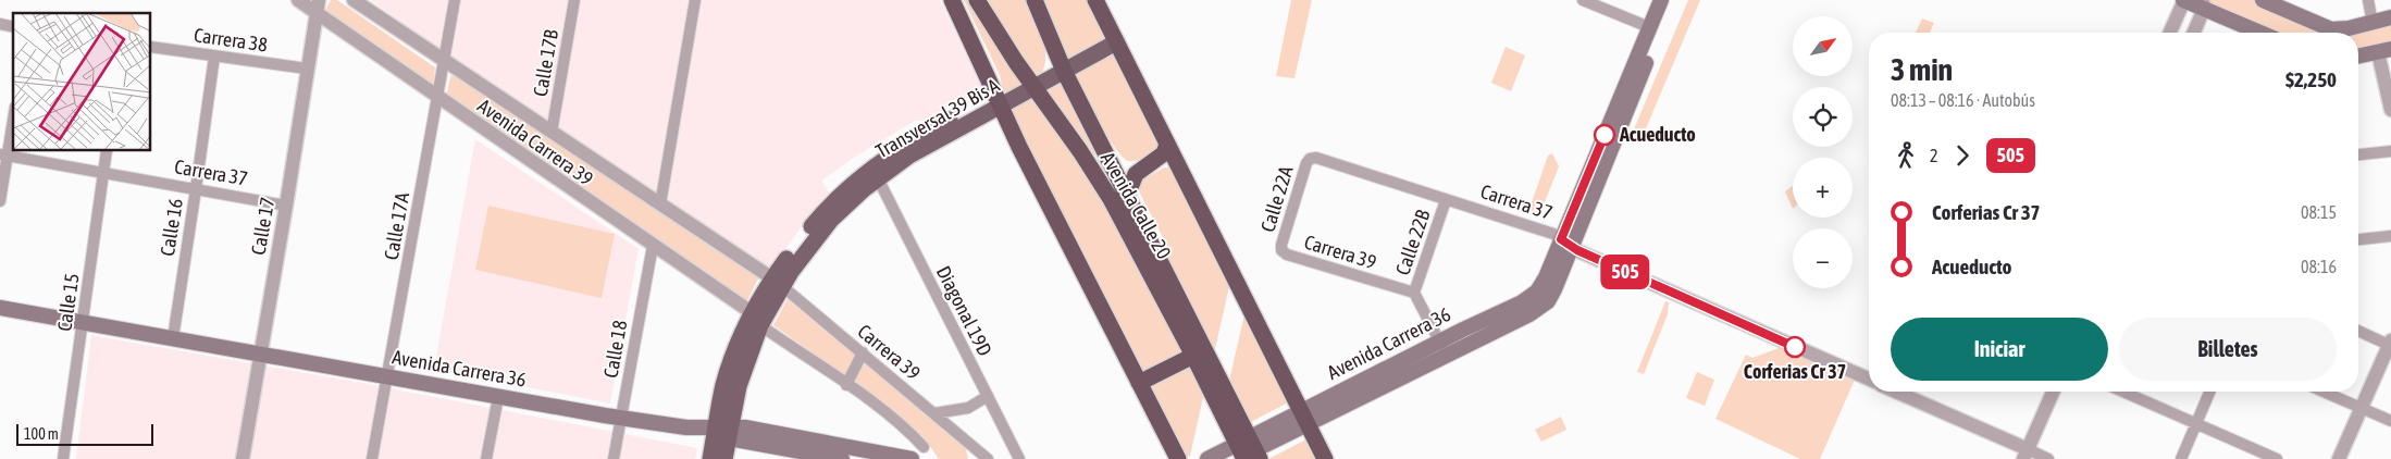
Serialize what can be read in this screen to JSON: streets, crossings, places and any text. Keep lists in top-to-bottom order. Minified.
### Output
{"streets":{"highway":["Avenida Calle 20"],"main road":["Transversal 39 Bis A","Avenida Carrera 36"],"street":["Carrera 38","Calle 17B","Avenida Carrera 39","Carrera 37","Calle 22A","Calle 17","Calle 17A","Calle 16","Calle 22B","Carrera 39","Calle 15","Diagonal 19D","Calle 18"]},"crossings":[["Carrera 38","Calle 17"],["Carrera 38","Calle 16"],["Calle 17B","Avenida Carrera 39"],["Transversal 39 Bis A","Avenida Carrera 39"],["Transversal 39 Bis A","Avenida Calle 20"],["Transversal 39 Bis A","Carrera 39"],["Transversal 39 Bis A","Diagonal 19D"],["Avenida Carrera 39","Calle 17"],["Avenida Carrera 39","Calle 17A"],["Avenida Carrera 39","Carrera 39"],["Avenida Carrera 39","Calle 18"],["Carrera 37","Calle 22A"],["Carrera 37","Calle 17"],["Carrera 37","Calle 16"],["Carrera 37","Calle 22B"],["Carrera 37","Calle 15"],["Carrera 37","Avenida Carrera 36"],["Calle 22A","Carrera 39"],["Avenida Calle 20","Avenida Carrera 36"],["Calle 17","Avenida Carrera 36"],["Calle 17A","Avenida Carrera 36"],["Calle 16","Avenida Carrera 36"],["Calle 22B","Carrera 39"],["Calle 22B","Avenida Carrera 36"],["Calle 15","Avenida Carrera 36"],["Avenida Carrera 36","Calle 18"]],"places":["Acueducto","Corferias Cr 37"],"lines":["bus line 505"],"scale_bar":"100 m","north":"top right","page":{"on_map":"505","map_buttons":["+","−"],"heading":["3 min","08:13 – 08:16 · Autobús","$2,250"],"legs":["2","505"],"list":[{"name":"Corferias Cr 37","value":"08:15"},{"name":"Acueducto","value":"08:16"}],"buttons":["Iniciar","Billetes"],"scale":"100 m"}}
